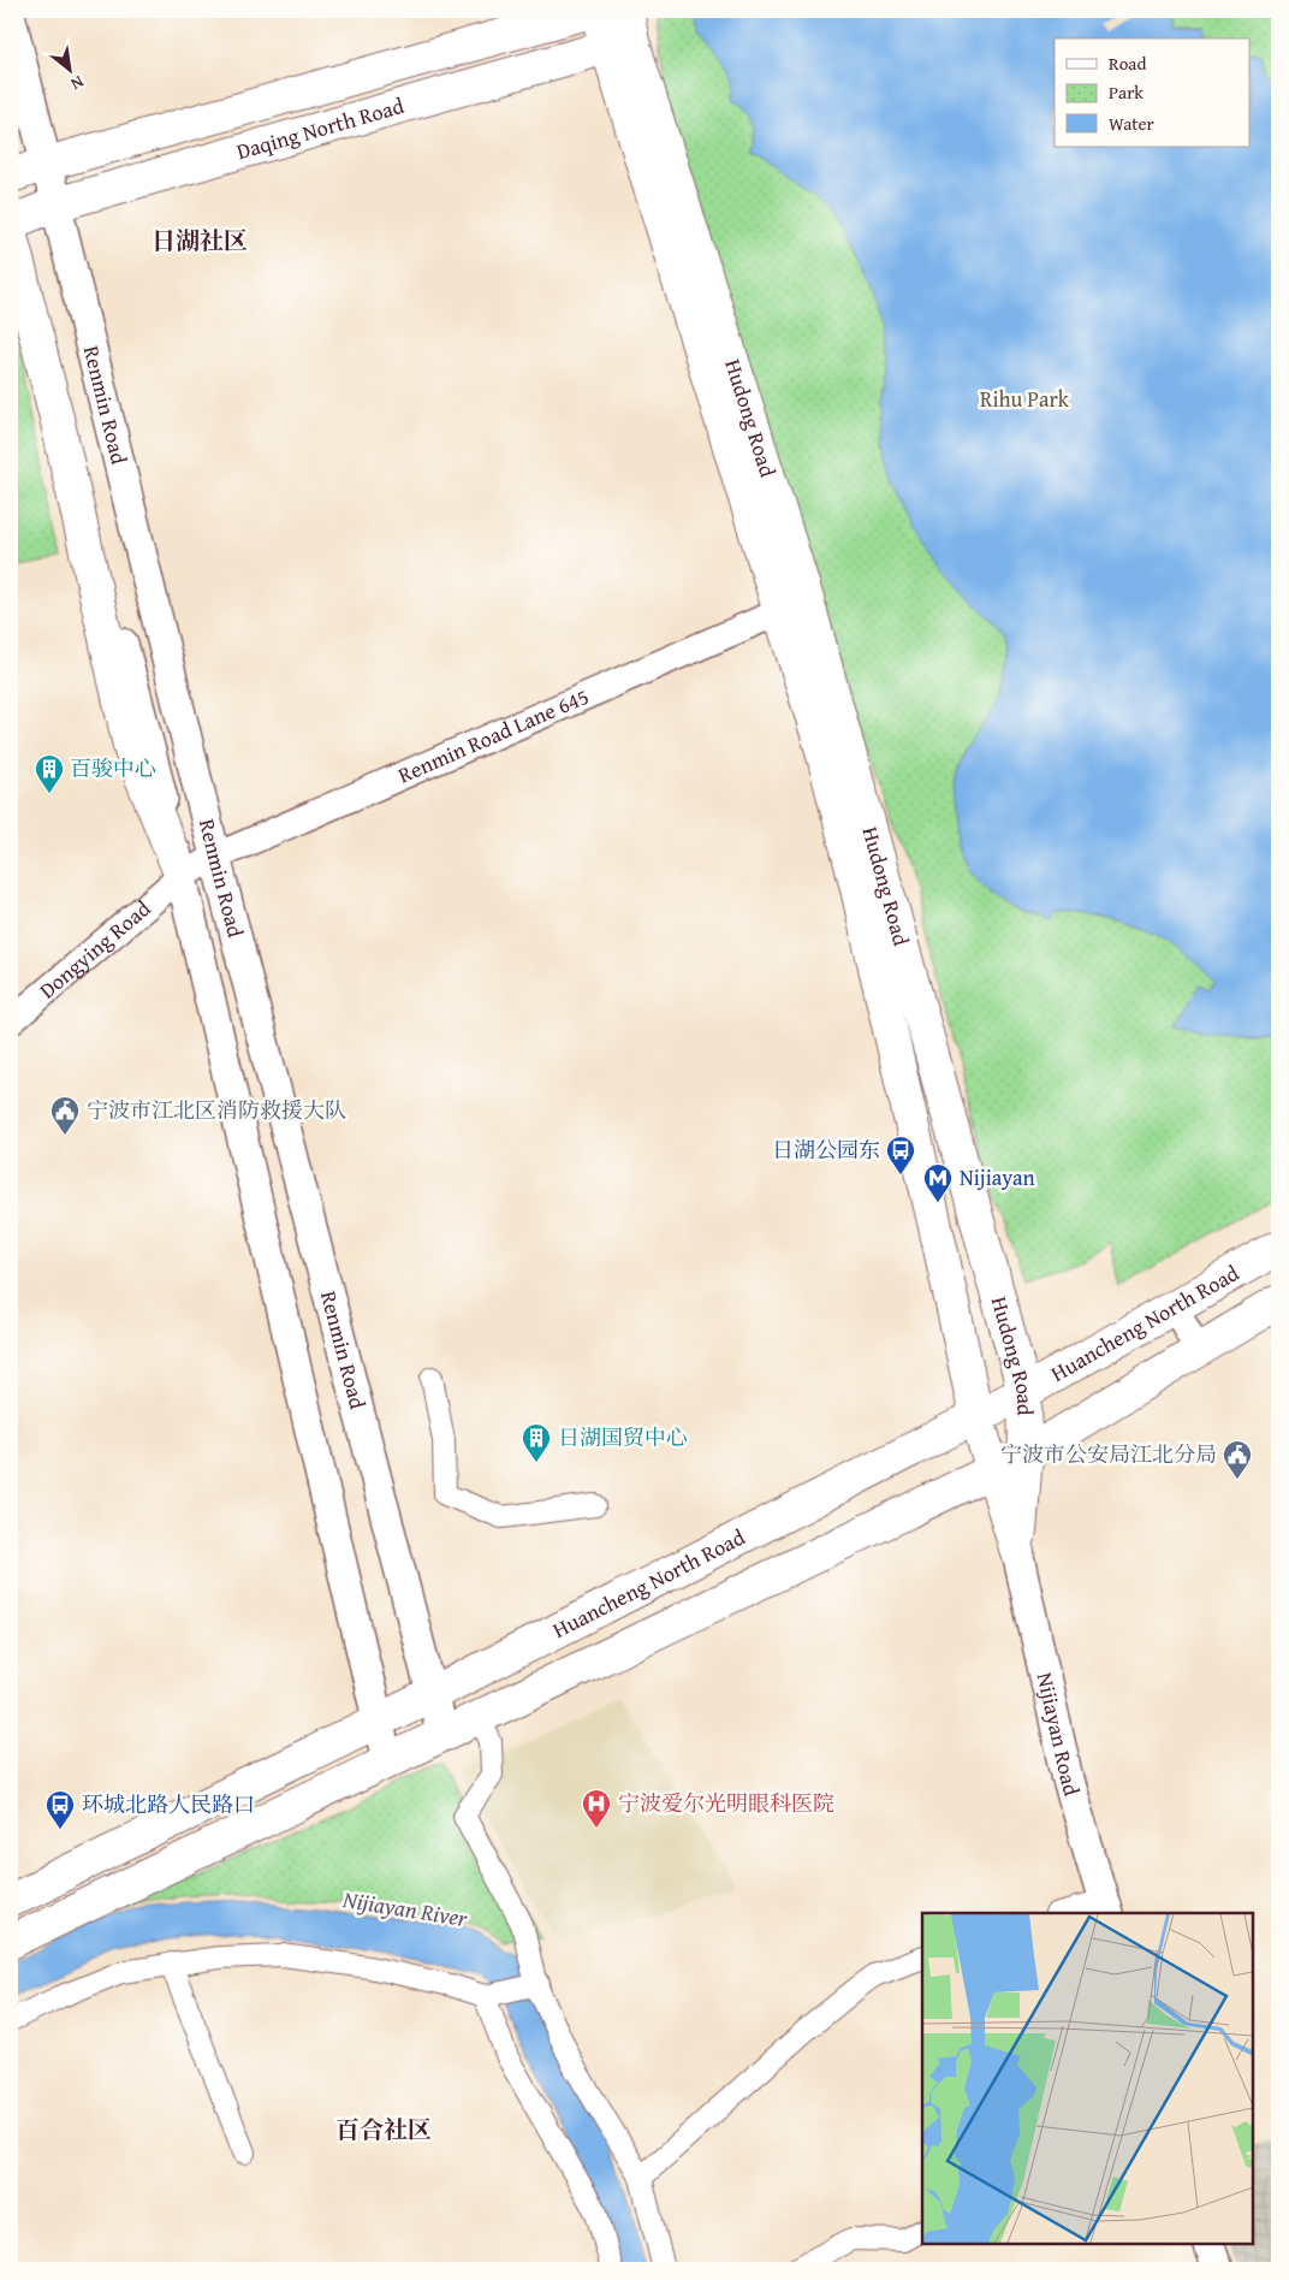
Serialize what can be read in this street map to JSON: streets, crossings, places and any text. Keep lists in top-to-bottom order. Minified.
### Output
{"streets":{"main road":["Daqing North Road","Renmin Road","Hudong Road","Huancheng North Road","Nijiayan Road"],"street":["Renmin Road Lane 645","Dongying Road"]},"crossings":[["Daqing North Road","Renmin Road"],["Daqing North Road","Hudong Road"],["Renmin Road","Renmin Road Lane 645"],["Renmin Road","Dongying Road"],["Renmin Road","Huancheng North Road"],["Hudong Road","Renmin Road Lane 645"],["Hudong Road","Huancheng North Road"],["Hudong Road","Nijiayan Road"],["Renmin Road Lane 645","Dongying Road"]],"districts":["日湖社区","百合社区"],"water":["Nijiayan River"],"parks":["Rihu Park"],"places":{"building":["百骏中心","日湖国贸中心"],"public building":["宁波市江北区消防救援大队","宁波市公安局江北分局"],"bus stop":["日湖公园东","环城北路人民路口"],"metro station":["Nijiayan"],"hospital":["宁波爱尔光明眼科医院"]},"legend":["Road","Park","Water"],"north":"bottom right"}
